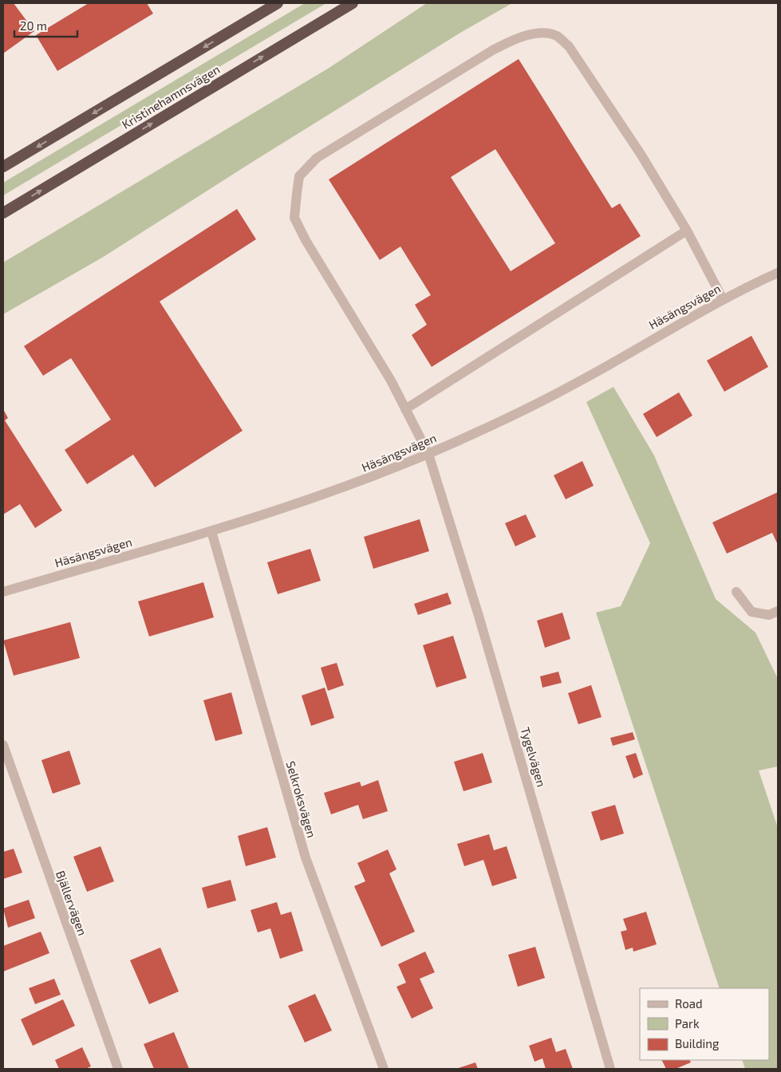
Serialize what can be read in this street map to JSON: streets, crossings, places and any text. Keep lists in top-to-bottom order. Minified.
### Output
{"streets":{"highway":["Kristinehamnsvägen"],"street":["Häsängsvägen","Tygelvägen","Selkroksvägen","Bjällervägen"]},"crossings":[["Häsängsvägen","Tygelvägen"],["Häsängsvägen","Selkroksvägen"]],"legend":["Road","Park","Building"],"scale_bar":"20 m"}
